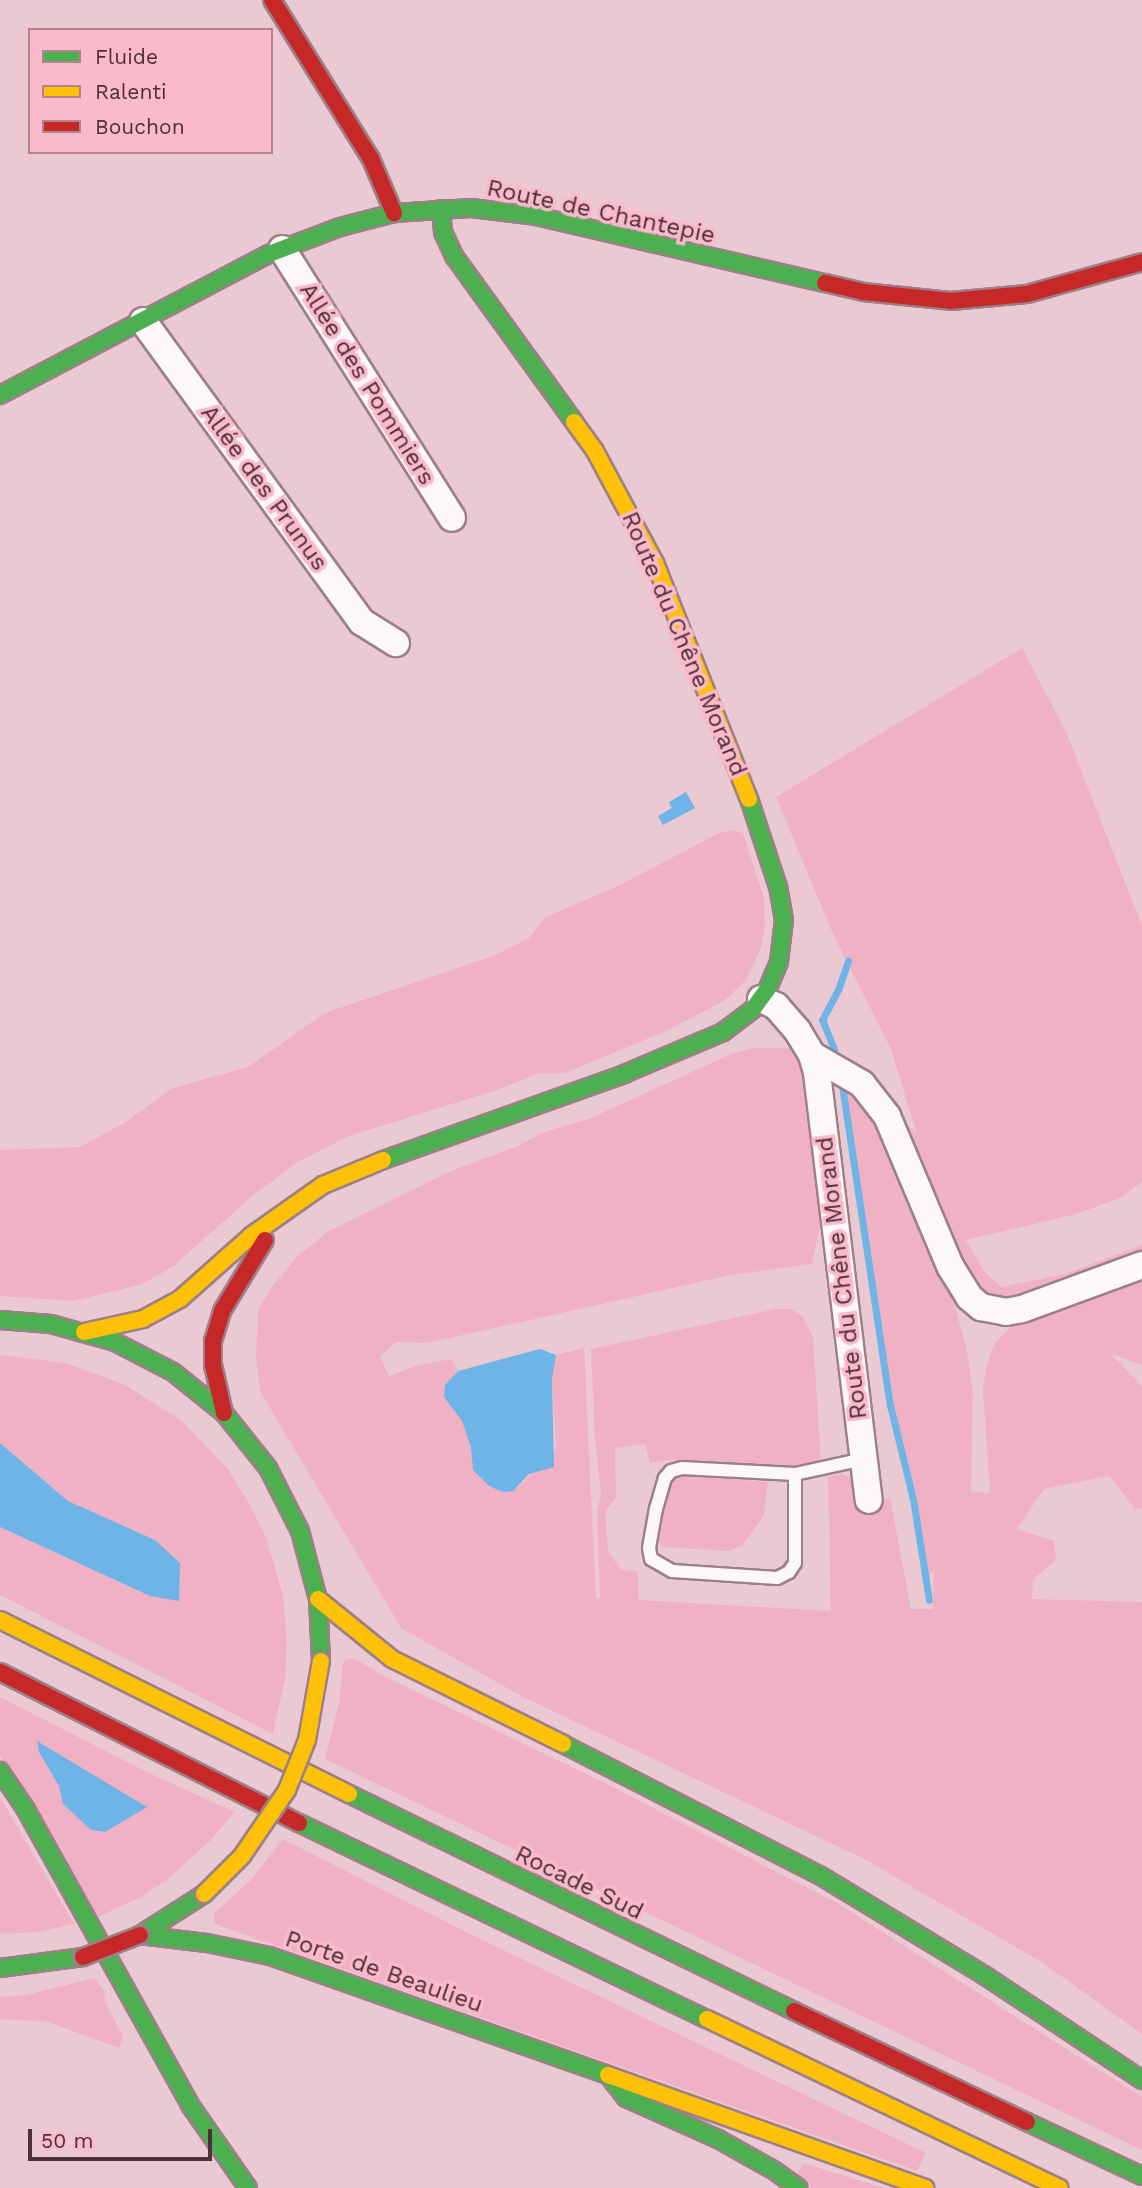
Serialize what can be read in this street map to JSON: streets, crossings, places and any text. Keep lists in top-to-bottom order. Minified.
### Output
{"streets":{"main road":["Route de Chantepie","Route du Chêne Morand","Rocade Sud","Porte de Beaulieu"],"street":["Allée des Pommiers","Allée des Prunus"]},"crossings":[["Route de Chantepie","Allée des Pommiers"],["Route de Chantepie","Allée des Prunus"],["Route de Chantepie","Route du Chêne Morand"]],"legend":["Fluide","Ralenti","Bouchon"],"scale_bar":"50 m"}
